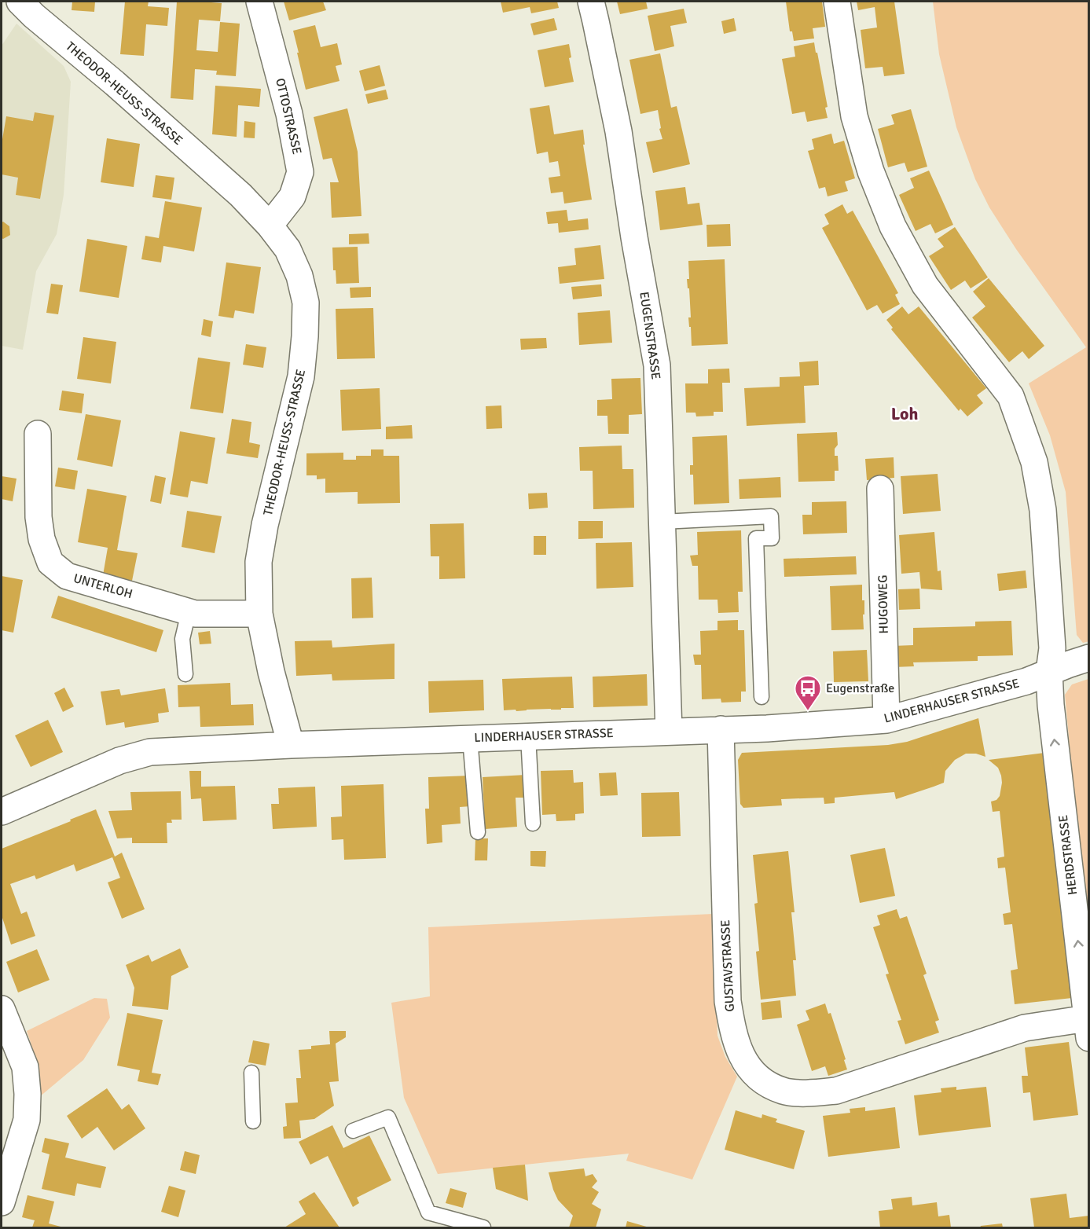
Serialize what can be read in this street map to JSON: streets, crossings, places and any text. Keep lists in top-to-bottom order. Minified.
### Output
{"streets":{"street":["THEODOR-HEUSS-STRASSE","OTTOSTRASSE","EUGENSTRASSE","UNTERLOH","HUGOWEG","LINDERHAUSER STRASSE","HERDSTRASSE","GUSTAVSTRASSE"]},"crossings":[["THEODOR-HEUSS-STRASSE","OTTOSTRASSE"],["THEODOR-HEUSS-STRASSE","UNTERLOH"],["THEODOR-HEUSS-STRASSE","LINDERHAUSER STRASSE"],["EUGENSTRASSE","LINDERHAUSER STRASSE"],["HUGOWEG","LINDERHAUSER STRASSE"],["LINDERHAUSER STRASSE","HERDSTRASSE"],["LINDERHAUSER STRASSE","GUSTAVSTRASSE"],["HERDSTRASSE","GUSTAVSTRASSE"]],"districts":["Loh"],"places":{"bus stop":["Eugenstraße"]}}
